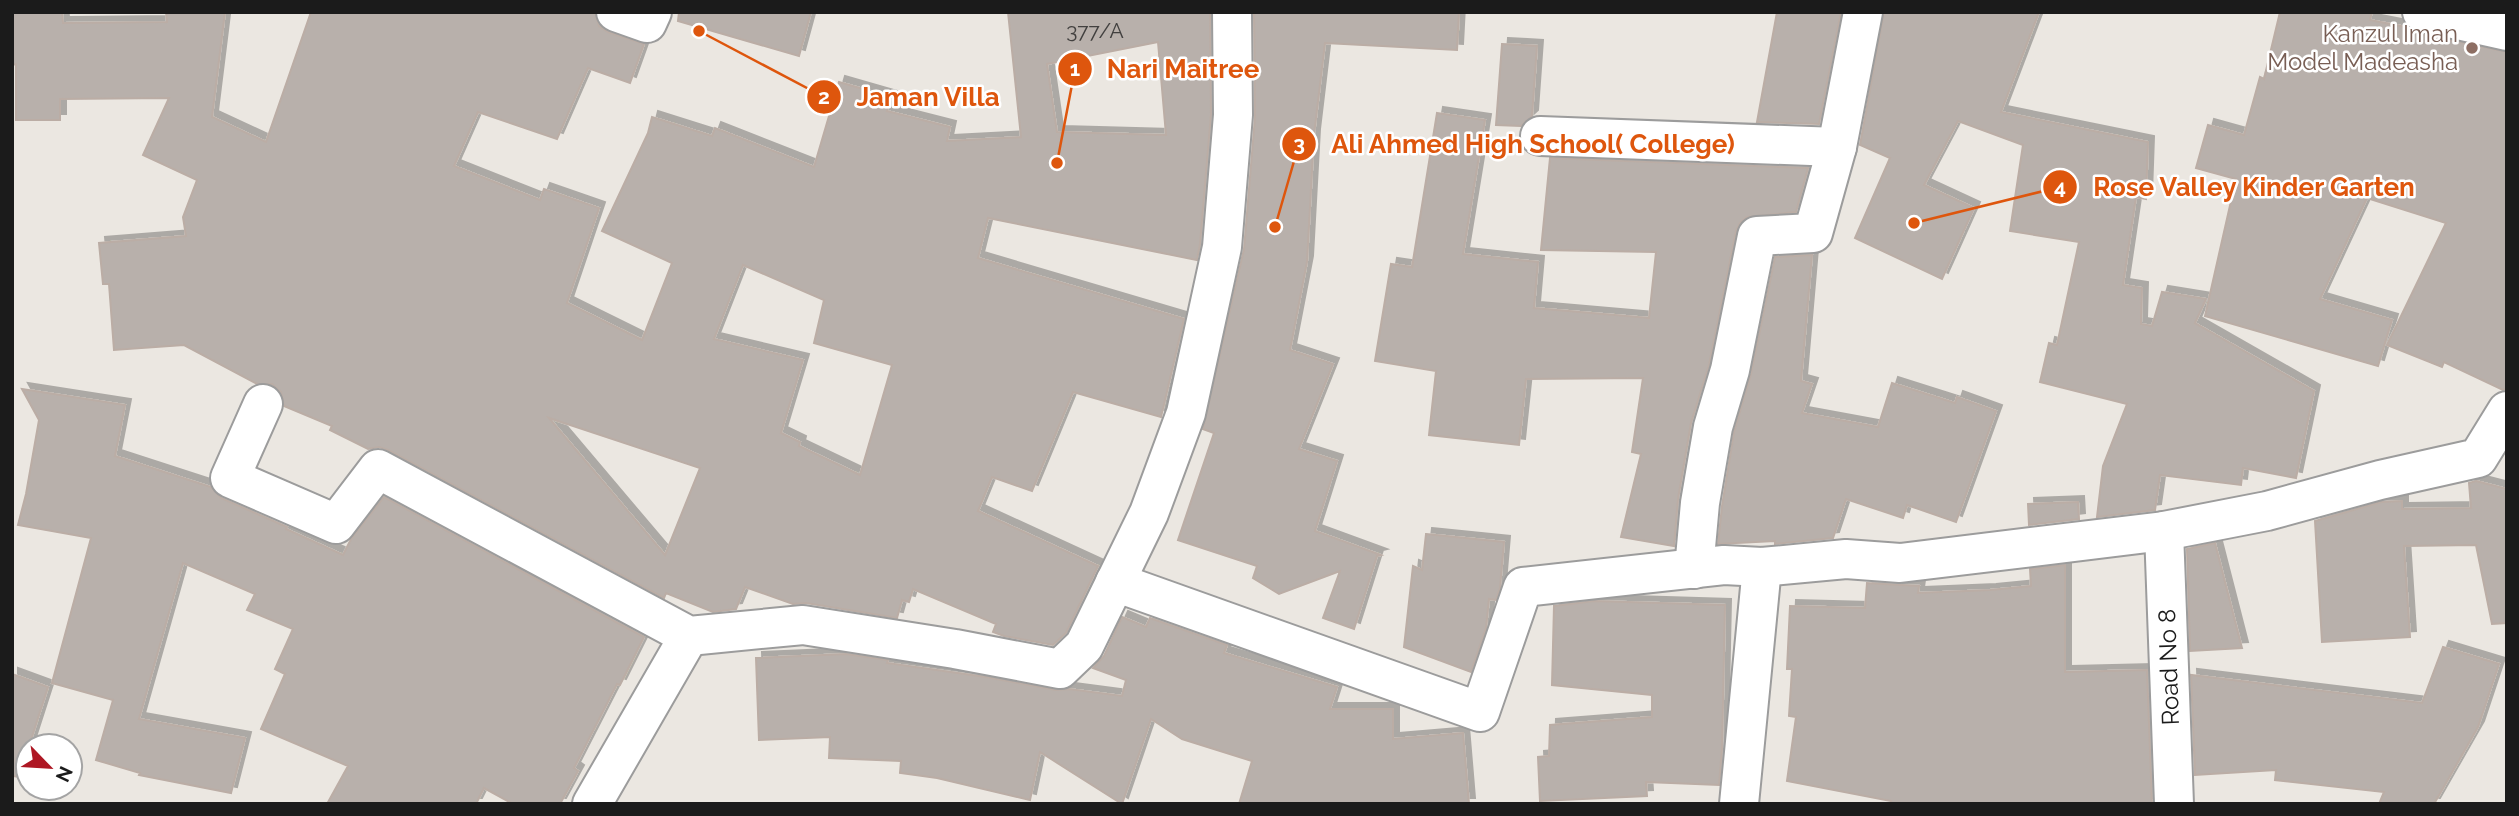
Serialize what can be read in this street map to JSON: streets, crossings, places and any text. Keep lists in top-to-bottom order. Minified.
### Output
{"streets":{"street":["Road No 8"]},"places":["Jaman Villa","Kanzul Iman Model Madeasha","Nari Maitree","Rose Valley Kinder Garten","Ali Ahmed High School( College)"],"house_numbers":["377/A"],"north":"bottom right"}
